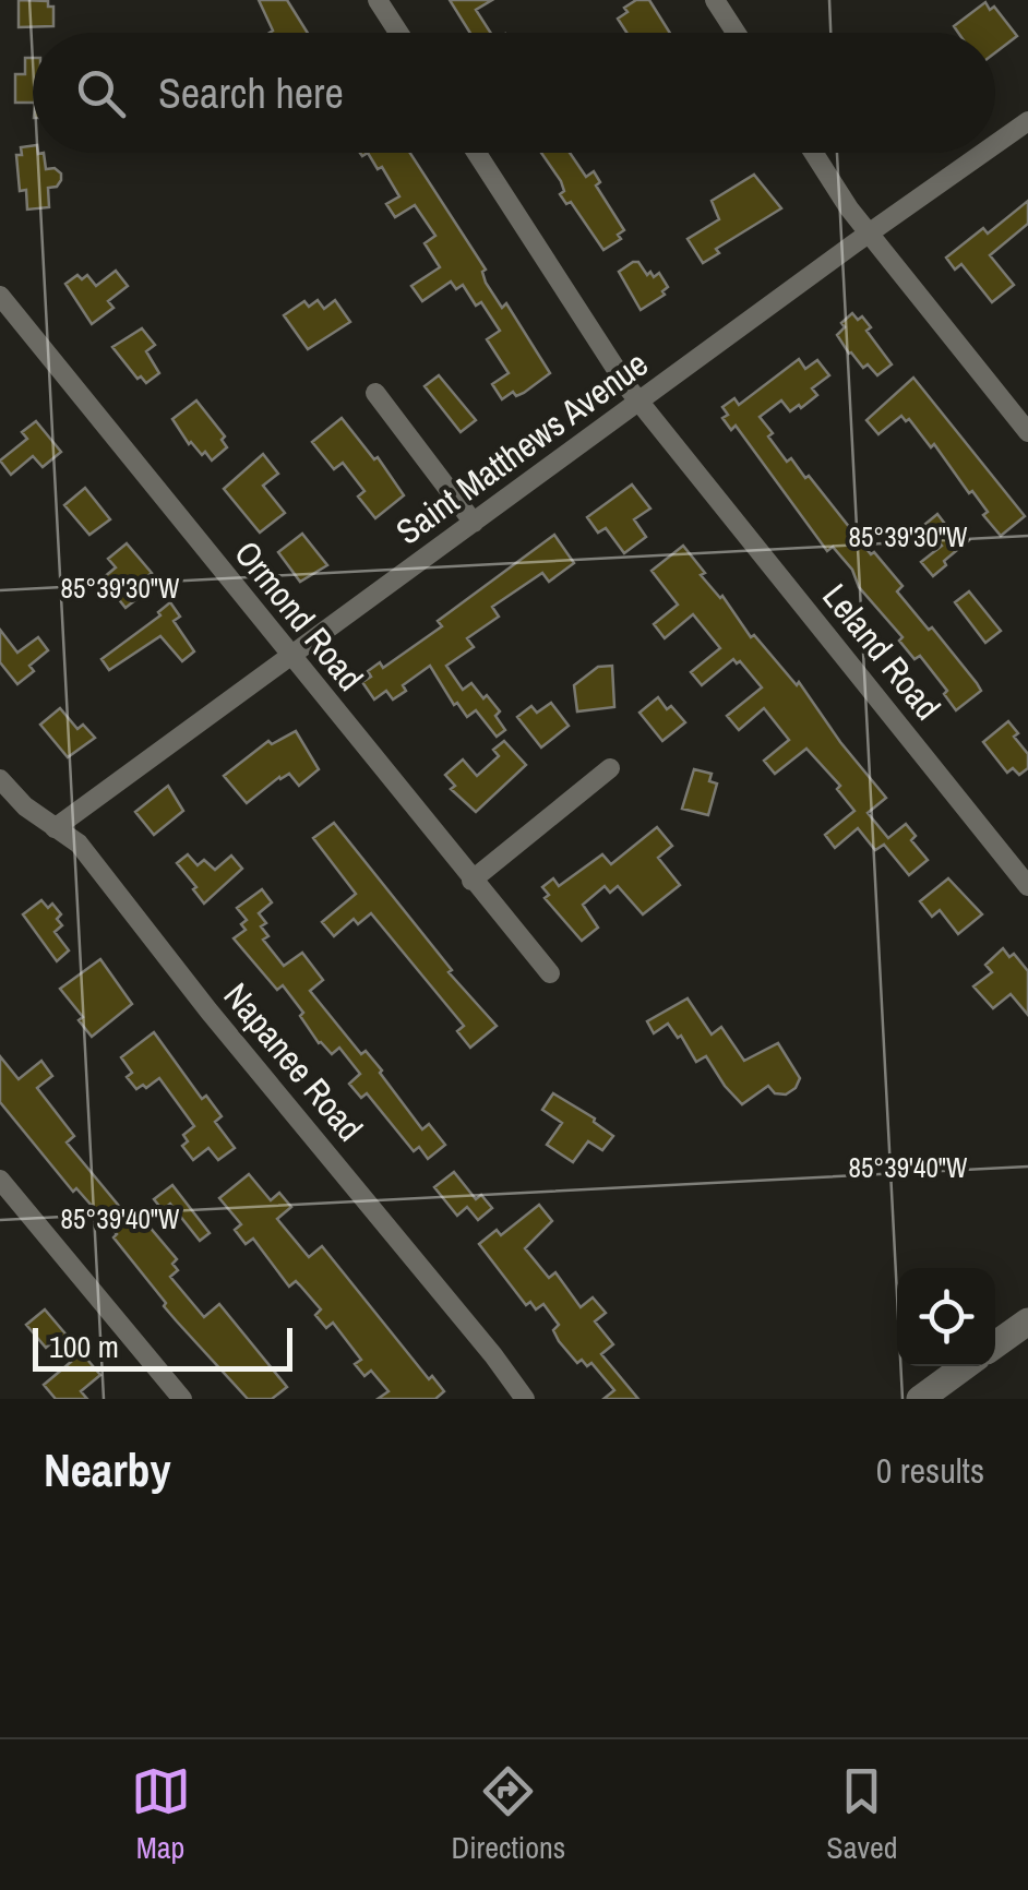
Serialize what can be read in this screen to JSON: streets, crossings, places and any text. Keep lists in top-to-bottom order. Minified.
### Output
{"streets":{"street":["Saint Matthews Avenue","Ormond Road","Leland Road","Napanee Road"]},"crossings":[["Saint Matthews Avenue","Ormond Road"],["Saint Matthews Avenue","Leland Road"],["Saint Matthews Avenue","Napanee Road"]],"scale_bar":"100 m","page":{"search":"Search here","scale":"100 m","heading":["Nearby","0 results"],"nav":["Map","Directions","Saved"]},"coordinates":["85°39'30\"W","85°39'40\"W"]}
